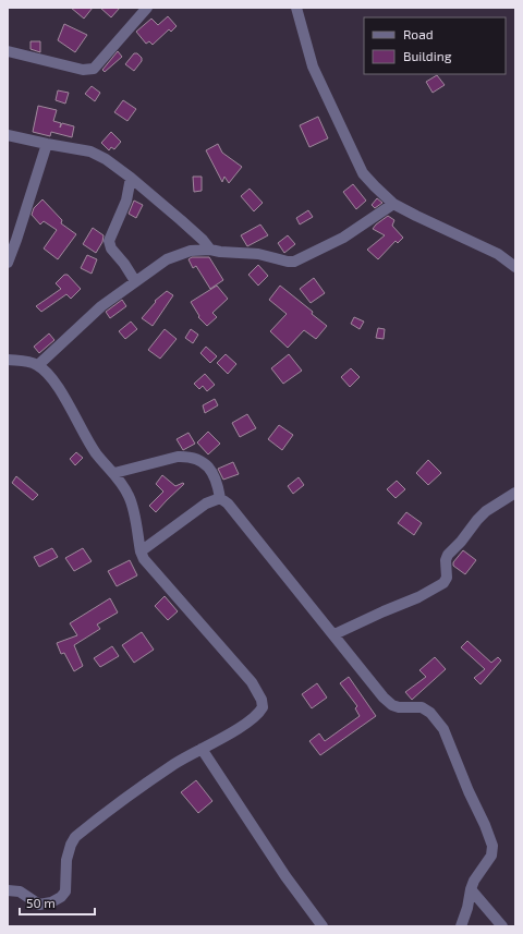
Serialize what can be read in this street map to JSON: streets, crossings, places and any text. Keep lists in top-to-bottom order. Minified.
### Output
{"legend":["Road","Building"],"scale_bar":"50 m"}
